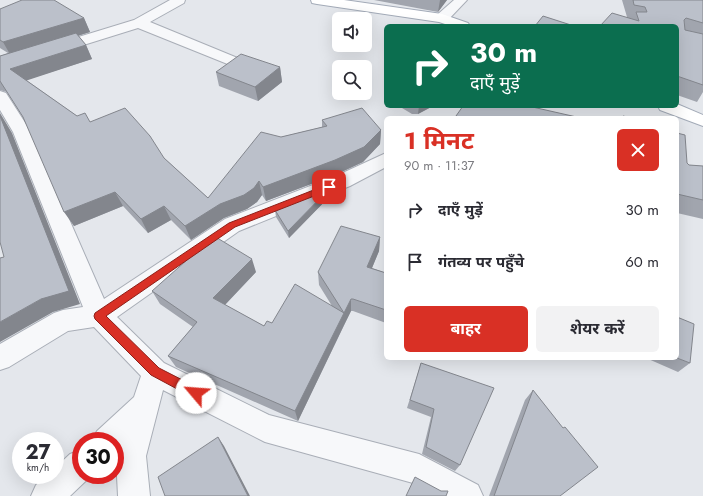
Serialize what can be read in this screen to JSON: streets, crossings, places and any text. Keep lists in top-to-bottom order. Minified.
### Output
{"page":{"turn":["30 m","दाएँ मुड़ें"],"heading":["1 मिनट","90 m · 11:37"],"list":[{"name":"दाएँ मुड़ें","value":"30 m"},{"name":"गंतव्य पर पहुँचे","value":"60 m"}],"buttons":["बाहर","शेयर करें"],"speed":"27 km/h","limit":"30"}}
